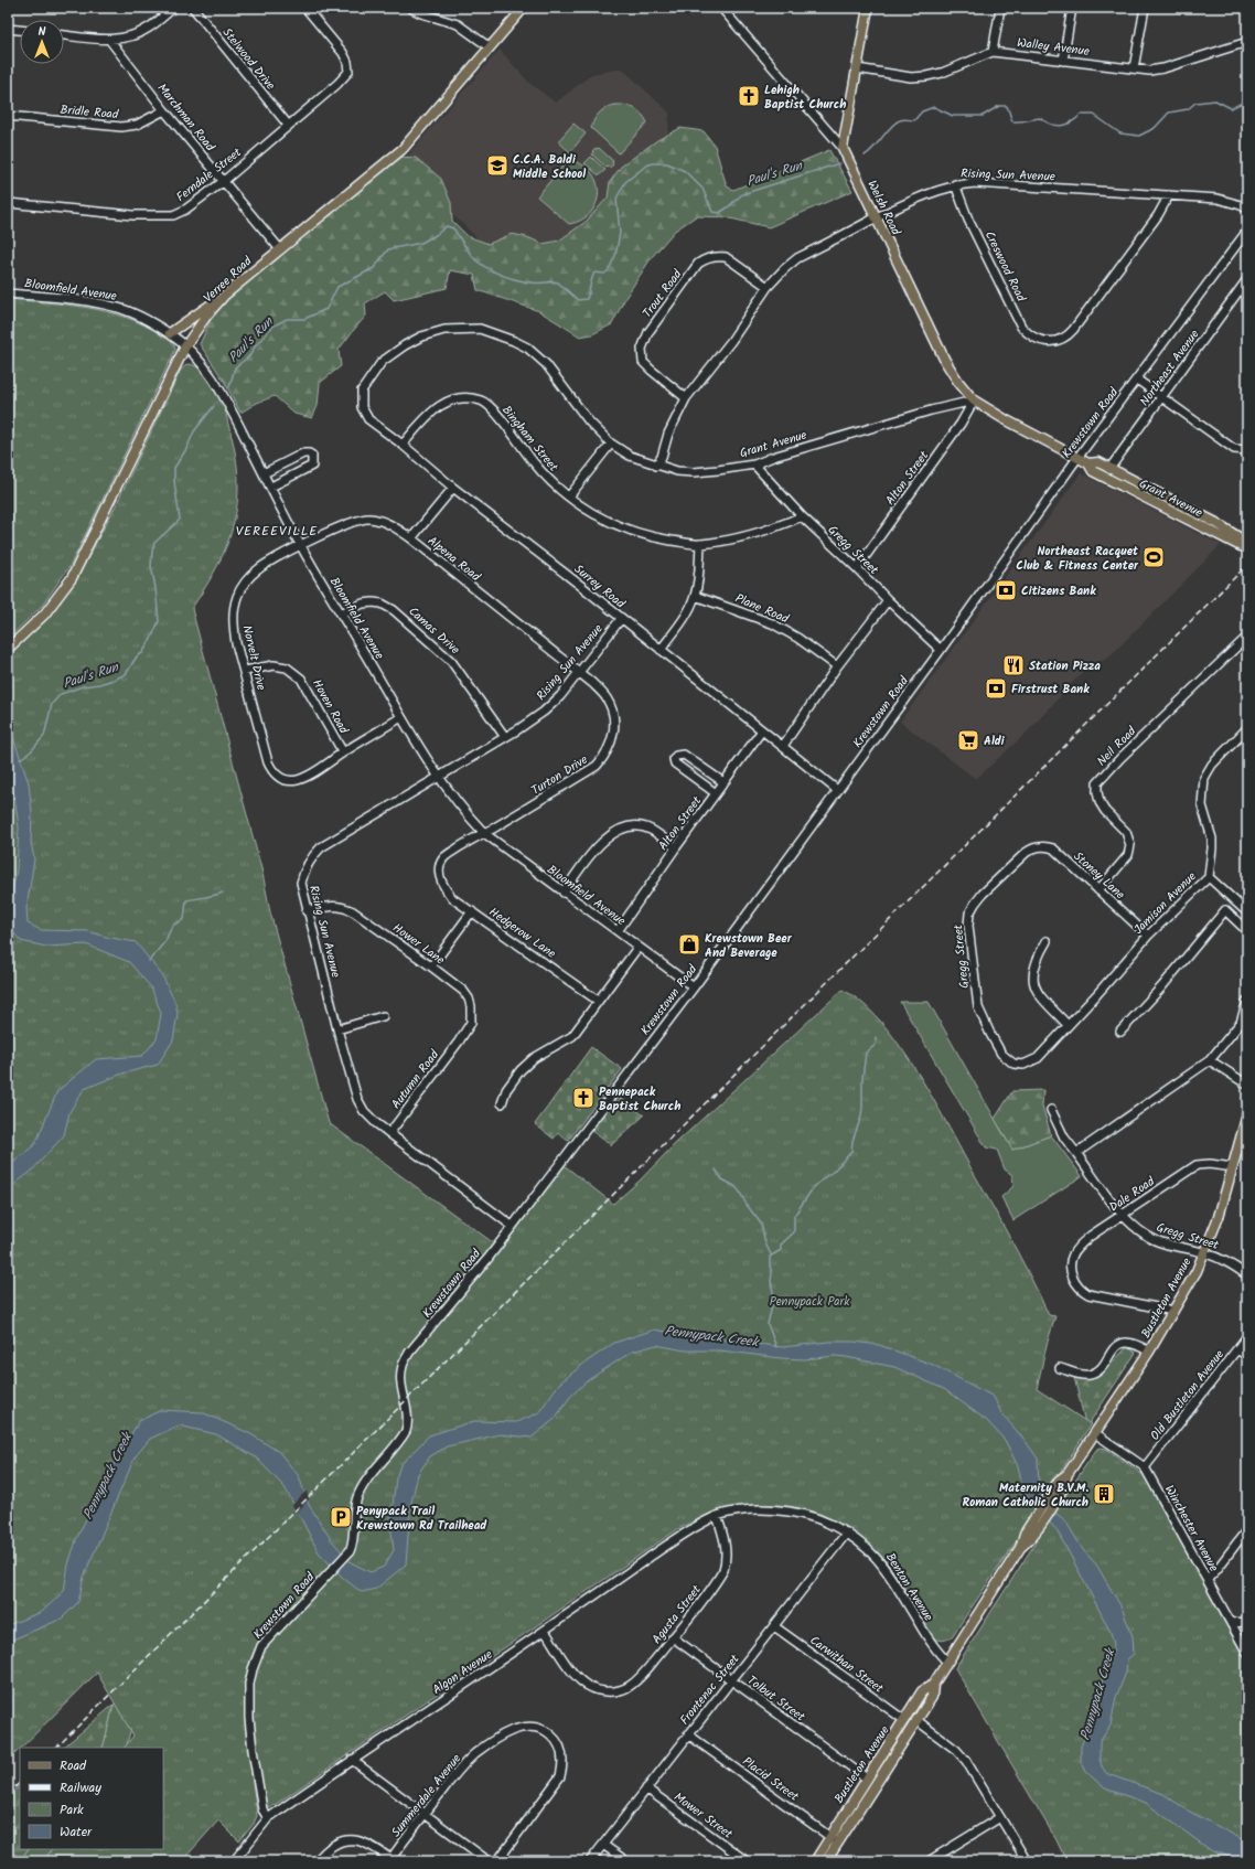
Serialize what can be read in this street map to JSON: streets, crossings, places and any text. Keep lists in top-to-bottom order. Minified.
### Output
{"streets":{"main road":["Welsh Road","Verree Road","Grant Avenue","Bustleton Avenue"],"street":["Walley Avenue","Stelwood Drive","Bridle Road","Marchman Road","Ferndale Street","Rising Sun Avenue","Creswood Road","Bloomfield Avenue","Trout Road","Northeast Avenue","Krewstown Road","Bingham Street","Alton Street","Gregg Street","Alpena Road","Surrey Road","Plane Road","Camas Drive","Norvelt Drive","Hoven Road","Neil Road","Turton Drive","Stoney Lane","Jamison Avenue","Hedgerow Lane","Hower Lane","Autumn Road","Dale Road","Old Bustleton Avenue","Winchester Avenue","Benton Avenue","Agusta Street","Carwithan Street","Algon Avenue","Frontenac Street","Tolbut Street","Placid Street","Summerdale Avenue","Mower Street"]},"crossings":[["Stelwood Drive","Ferndale Street"],["Bridle Road","Marchman Road"],["Marchman Road","Ferndale Street"],["Marchman Road","Verree Road"],["Rising Sun Avenue","Welsh Road"],["Rising Sun Avenue","Creswood Road"],["Rising Sun Avenue","Bloomfield Avenue"],["Rising Sun Avenue","Trout Road"],["Rising Sun Avenue","Krewstown Road"],["Rising Sun Avenue","Grant Avenue"],["Rising Sun Avenue","Alpena Road"],["Rising Sun Avenue","Surrey Road"],["Rising Sun Avenue","Camas Drive"],["Rising Sun Avenue","Turton Drive"],["Rising Sun Avenue","Hower Lane"],["Rising Sun Avenue","Autumn Road"],["Welsh Road","Grant Avenue"],["Welsh Road","Alton Street"],["Verree Road","Bloomfield Avenue"],["Bloomfield Avenue","Krewstown Road"],["Bloomfield Avenue","Alton Street"],["Bloomfield Avenue","Alpena Road"],["Bloomfield Avenue","Camas Drive"],["Bloomfield Avenue","Norvelt Drive"],["Bloomfield Avenue","Turton Drive"],["Northeast Avenue","Grant Avenue"],["Krewstown Road","Grant Avenue"],["Krewstown Road","Gregg Street"],["Krewstown Road","Surrey Road"],["Krewstown Road","Algon Avenue"],["Bingham Street","Gregg Street"],["Bingham Street","Surrey Road"],["Grant Avenue","Alton Street"],["Grant Avenue","Gregg Street"],["Grant Avenue","Surrey Road"],["Alton Street","Gregg Street"],["Alton Street","Surrey Road"],["Gregg Street","Stoney Lane"],["Gregg Street","Jamison Avenue"],["Gregg Street","Dale Road"],["Gregg Street","Bustleton Avenue"],["Alpena Road","Norvelt Drive"],["Alpena Road","Turton Drive"],["Norvelt Drive","Hoven Road"],["Neil Road","Stoney Lane"],["Turton Drive","Hedgerow Lane"],["Stoney Lane","Jamison Avenue"],["Hower Lane","Autumn Road"],["Dale Road","Bustleton Avenue"],["Bustleton Avenue","Winchester Avenue"],["Bustleton Avenue","Benton Avenue"],["Bustleton Avenue","Carwithan Street"],["Bustleton Avenue","Tolbut Street"],["Bustleton Avenue","Placid Street"],["Old Bustleton Avenue","Winchester Avenue"],["Benton Avenue","Agusta Street"],["Benton Avenue","Algon Avenue"],["Benton Avenue","Frontenac Street"],["Agusta Street","Algon Avenue"],["Agusta Street","Tolbut Street"],["Carwithan Street","Frontenac Street"],["Frontenac Street","Tolbut Street"],["Frontenac Street","Placid Street"],["Frontenac Street","Mower Street"]],"districts":["VEREEVILLE"],"water":["Paul's Run","Pennypack Creek"],"parks":["Pennypack Park"],"places":{"church":["Lehigh Baptist Church","Pennepack Baptist Church"],"school or university":["C.C.A. Baldi Middle School"],"sports":["Northeast Racquet Club & Fitness Center"],"bank":["Citizens Bank","Firstrust Bank"],"restaurant":["Station Pizza"],"supermarket":["Aldi"],"shop":["Krewstown Beer And Beverage"],"building":["Maternity B.V.M. Roman Catholic Church"],"parking":["Penypack Trail Krewstown Rd Trailhead"]},"legend":["Road","Railway","Park","Water"],"north":"top"}
